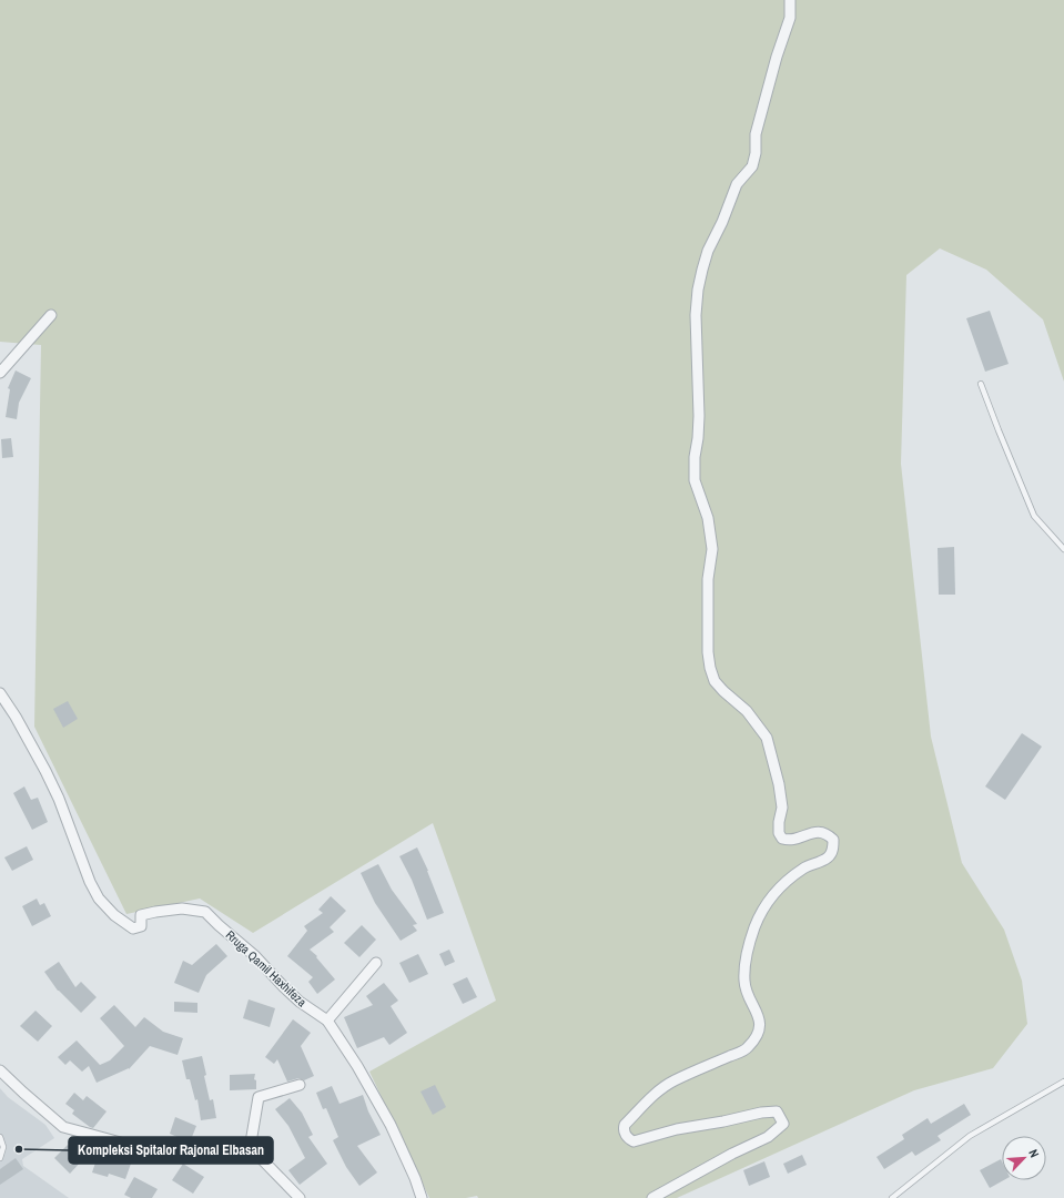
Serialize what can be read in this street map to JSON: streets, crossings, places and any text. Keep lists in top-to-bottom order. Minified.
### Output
{"streets":{"street":["Rruga Qamil Haxhifeza"]},"places":["Kompleksi Spitalor Rajonal Elbasan"],"north":"top right"}
